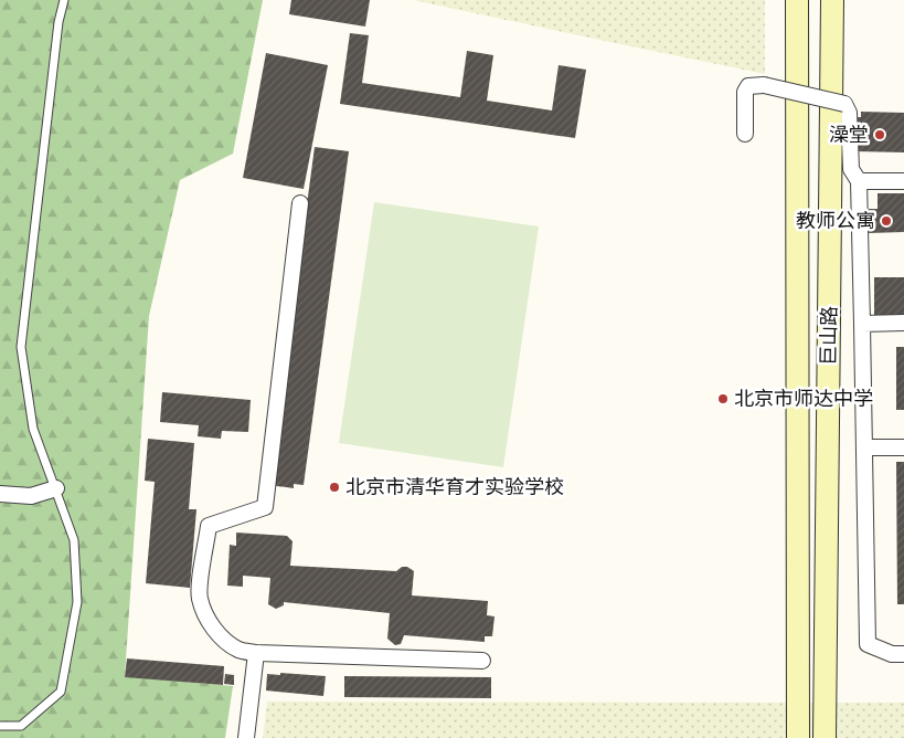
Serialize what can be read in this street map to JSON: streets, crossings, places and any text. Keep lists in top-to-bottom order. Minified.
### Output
{"streets":{"main road":["巨山路"]},"places":["澡堂","教师公寓","北京市师达中学","北京市清华育才实验学校"]}
